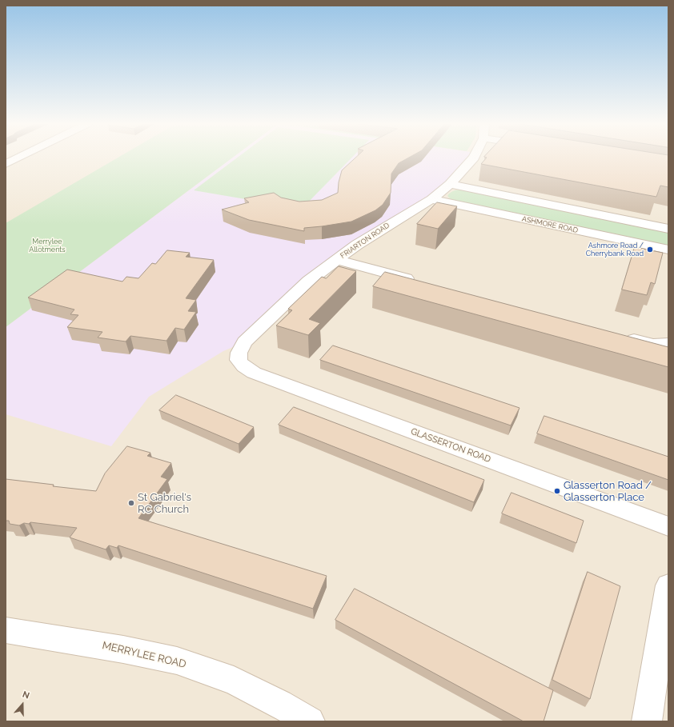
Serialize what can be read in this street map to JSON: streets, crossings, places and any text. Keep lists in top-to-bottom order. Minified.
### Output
{"streets":{"street":["ASHMORE ROAD","FRIARTON ROAD","GLASSERTON ROAD","MERRYLEE ROAD"]},"crossings":[["ASHMORE ROAD","FRIARTON ROAD"],["FRIARTON ROAD","GLASSERTON ROAD"]],"parks":["Merrylee Allotments"],"places":["Ashmore Road / Cherrybank Road","Glasserton Road / Glasserton Place","St Gabriel's RC Church"],"north":"top"}
